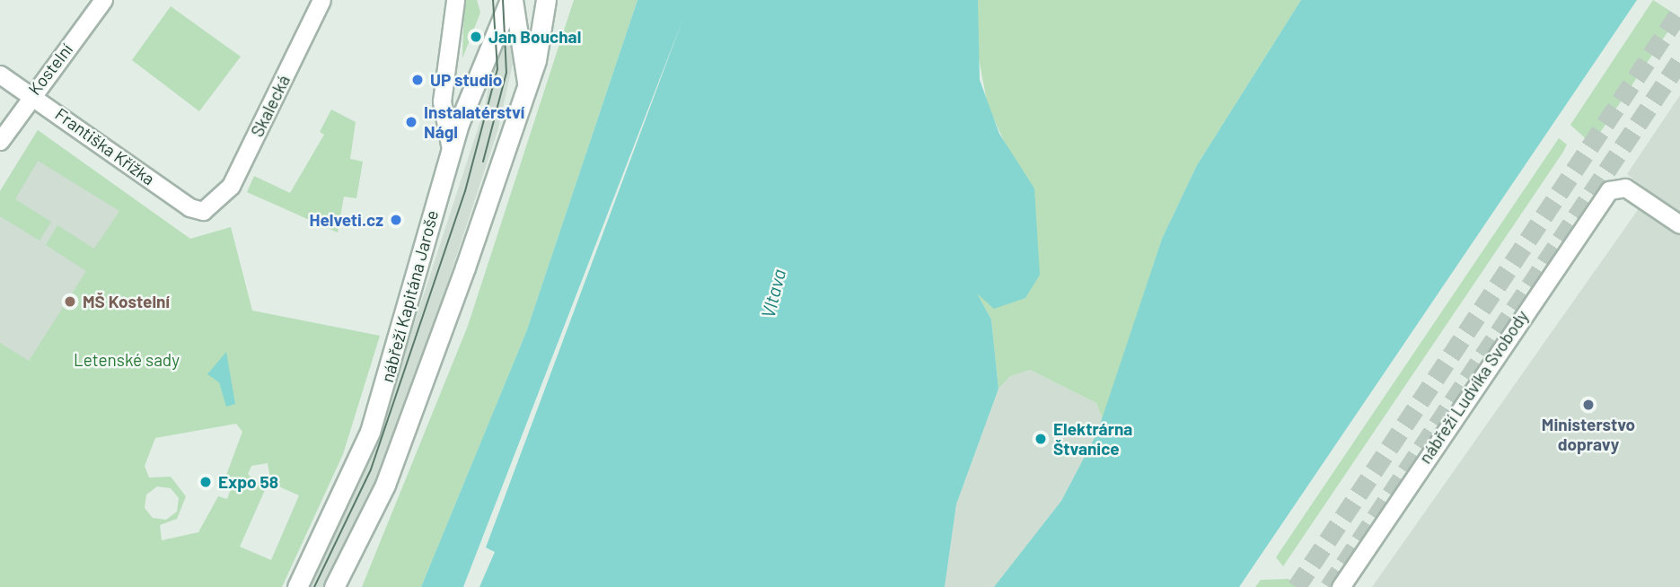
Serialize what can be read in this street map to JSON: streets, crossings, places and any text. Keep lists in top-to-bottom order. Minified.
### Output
{"streets":{"main road":["nábřeží Kapitána Jaroše"],"street":["Kostelní","Skalecká","Františka Křížka","nábřeží Ludvíka Svobody"]},"crossings":[["Kostelní","Františka Křížka"],["Skalecká","Františka Křížka"]],"water":["Vltava"],"parks":["Letenské sady"],"places":["Jan Bouchal","UP studio","Instalatérství Nágl","Helveti.cz","MŠ Kostelní","Ministerstvo dopravy","Elektrárna Štvanice","Expo 58"]}
